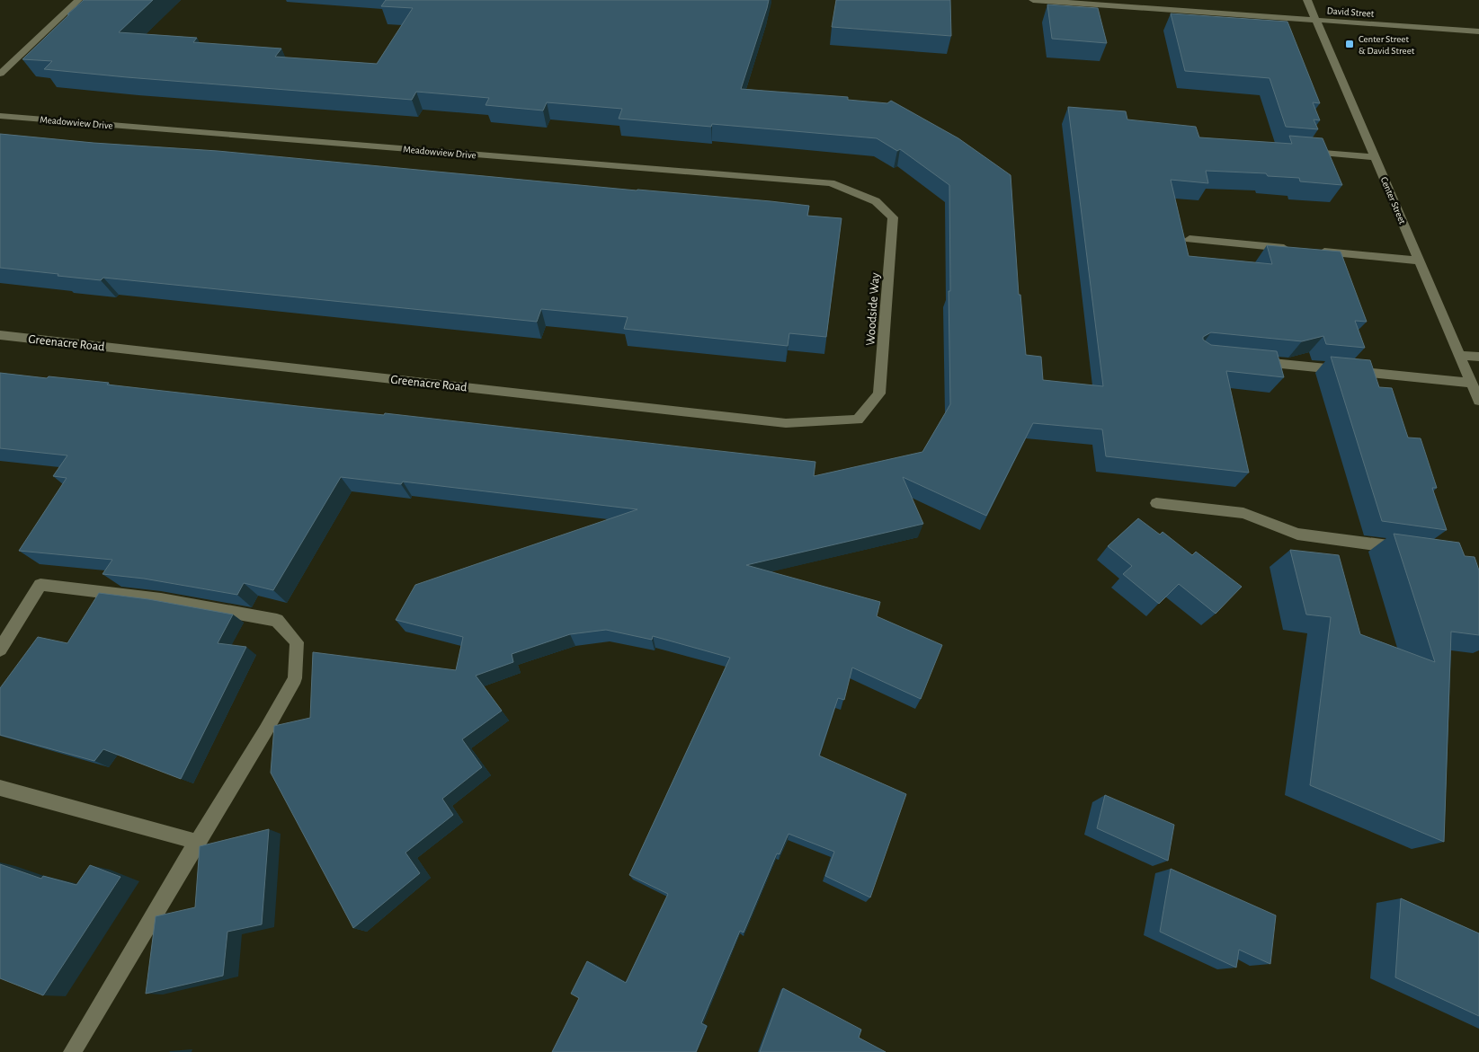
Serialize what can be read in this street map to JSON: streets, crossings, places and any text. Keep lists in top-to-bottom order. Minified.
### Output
{"streets":{"street":["David Street","Meadowview Drive","Center Street","Woodside Way","Greenacre Road"]},"crossings":[["David Street","Center Street"],["Meadowview Drive","Woodside Way"],["Woodside Way","Greenacre Road"]],"places":{"transit":["Center Street & David Street"]}}
